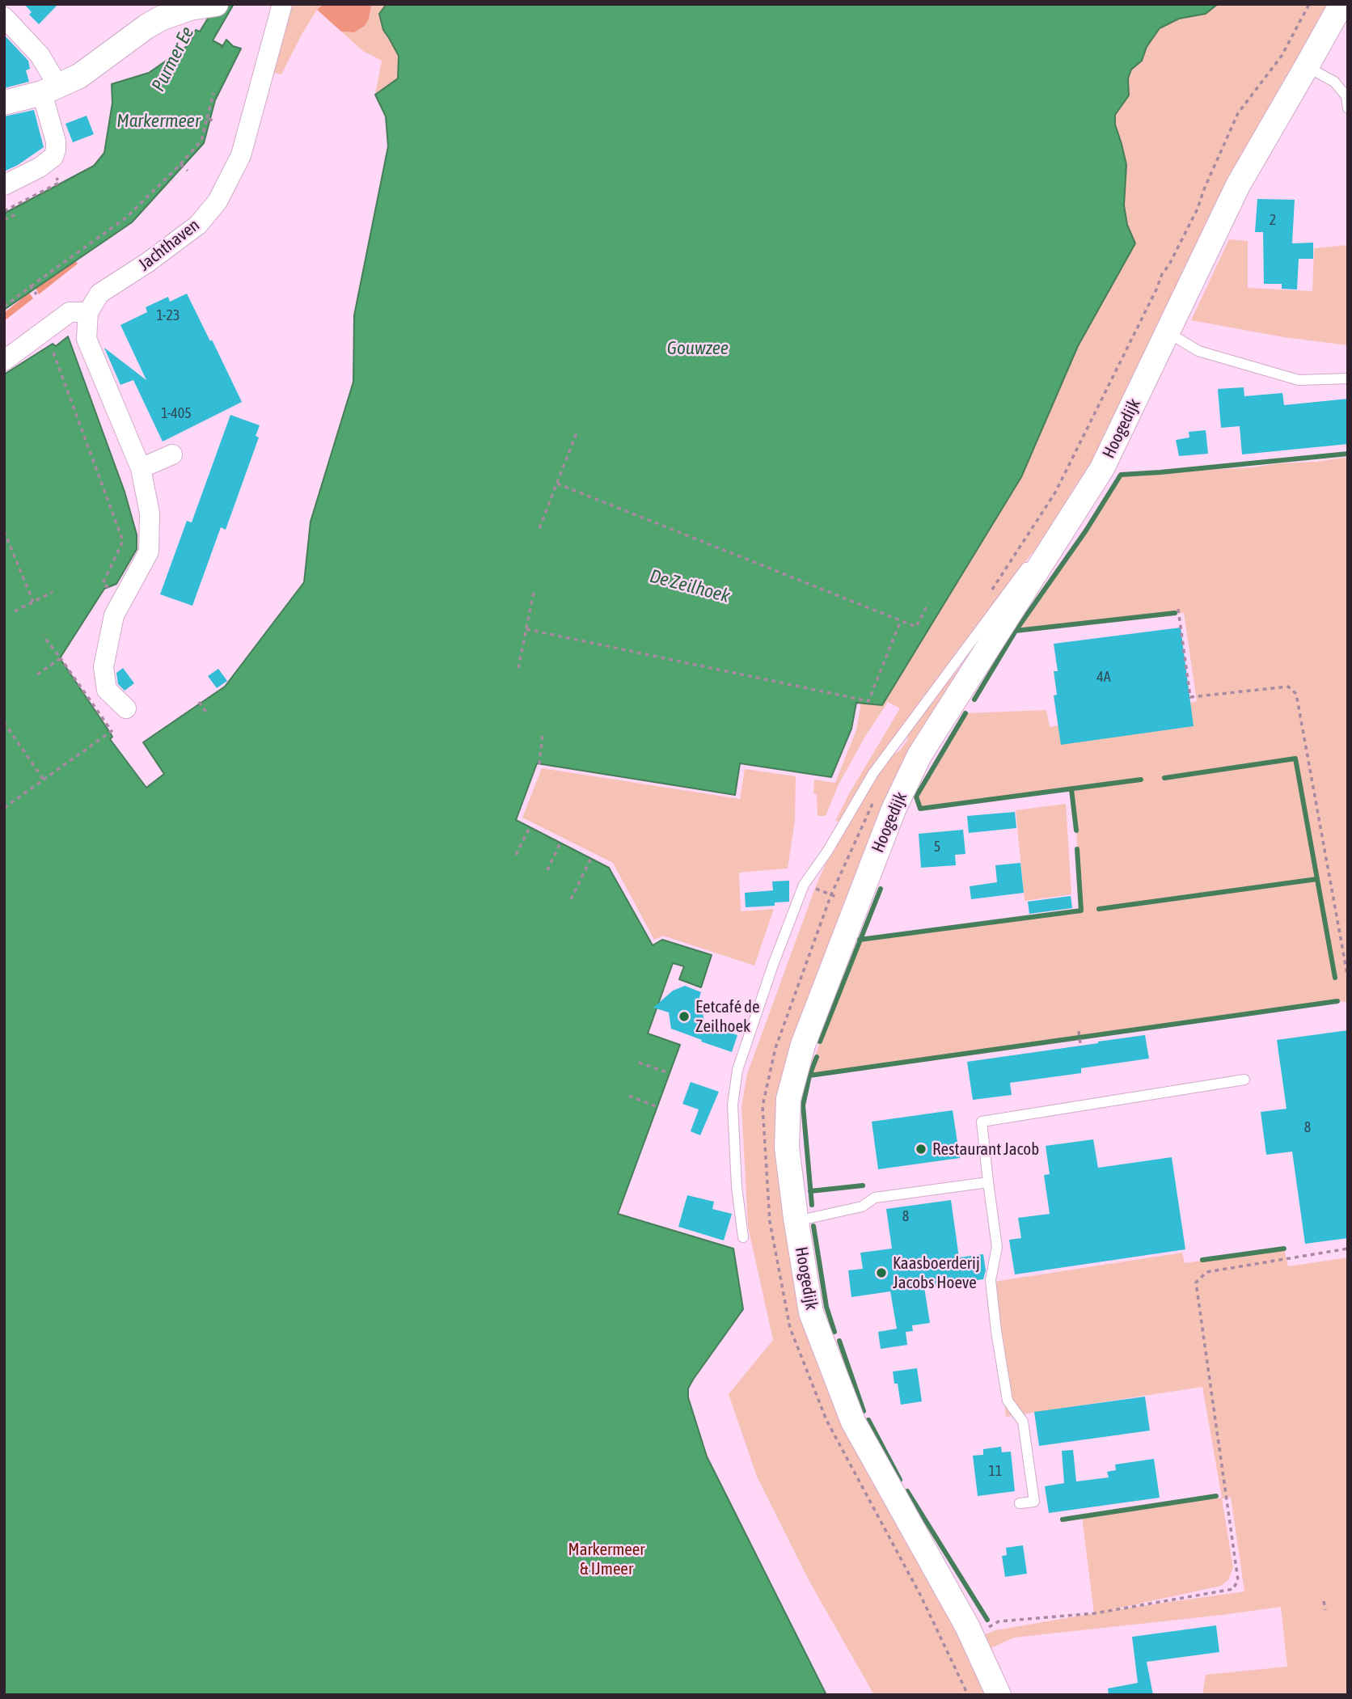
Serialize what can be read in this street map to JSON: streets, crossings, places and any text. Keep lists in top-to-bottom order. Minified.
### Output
{"streets":{"street":["Jachthaven","Hoogedijk"]},"water":["Purmer Ee","Markermeer","Gouwzee","De Zeilhoek"],"parks":["Markermeer & IJmeer"],"places":["Eetcafé de Zeilhoek","Restaurant Jacob","Kaasboerderij Jacobs Hoeve"],"house_numbers":["2","1-23","1-405","4A","5","8","8","11"]}
